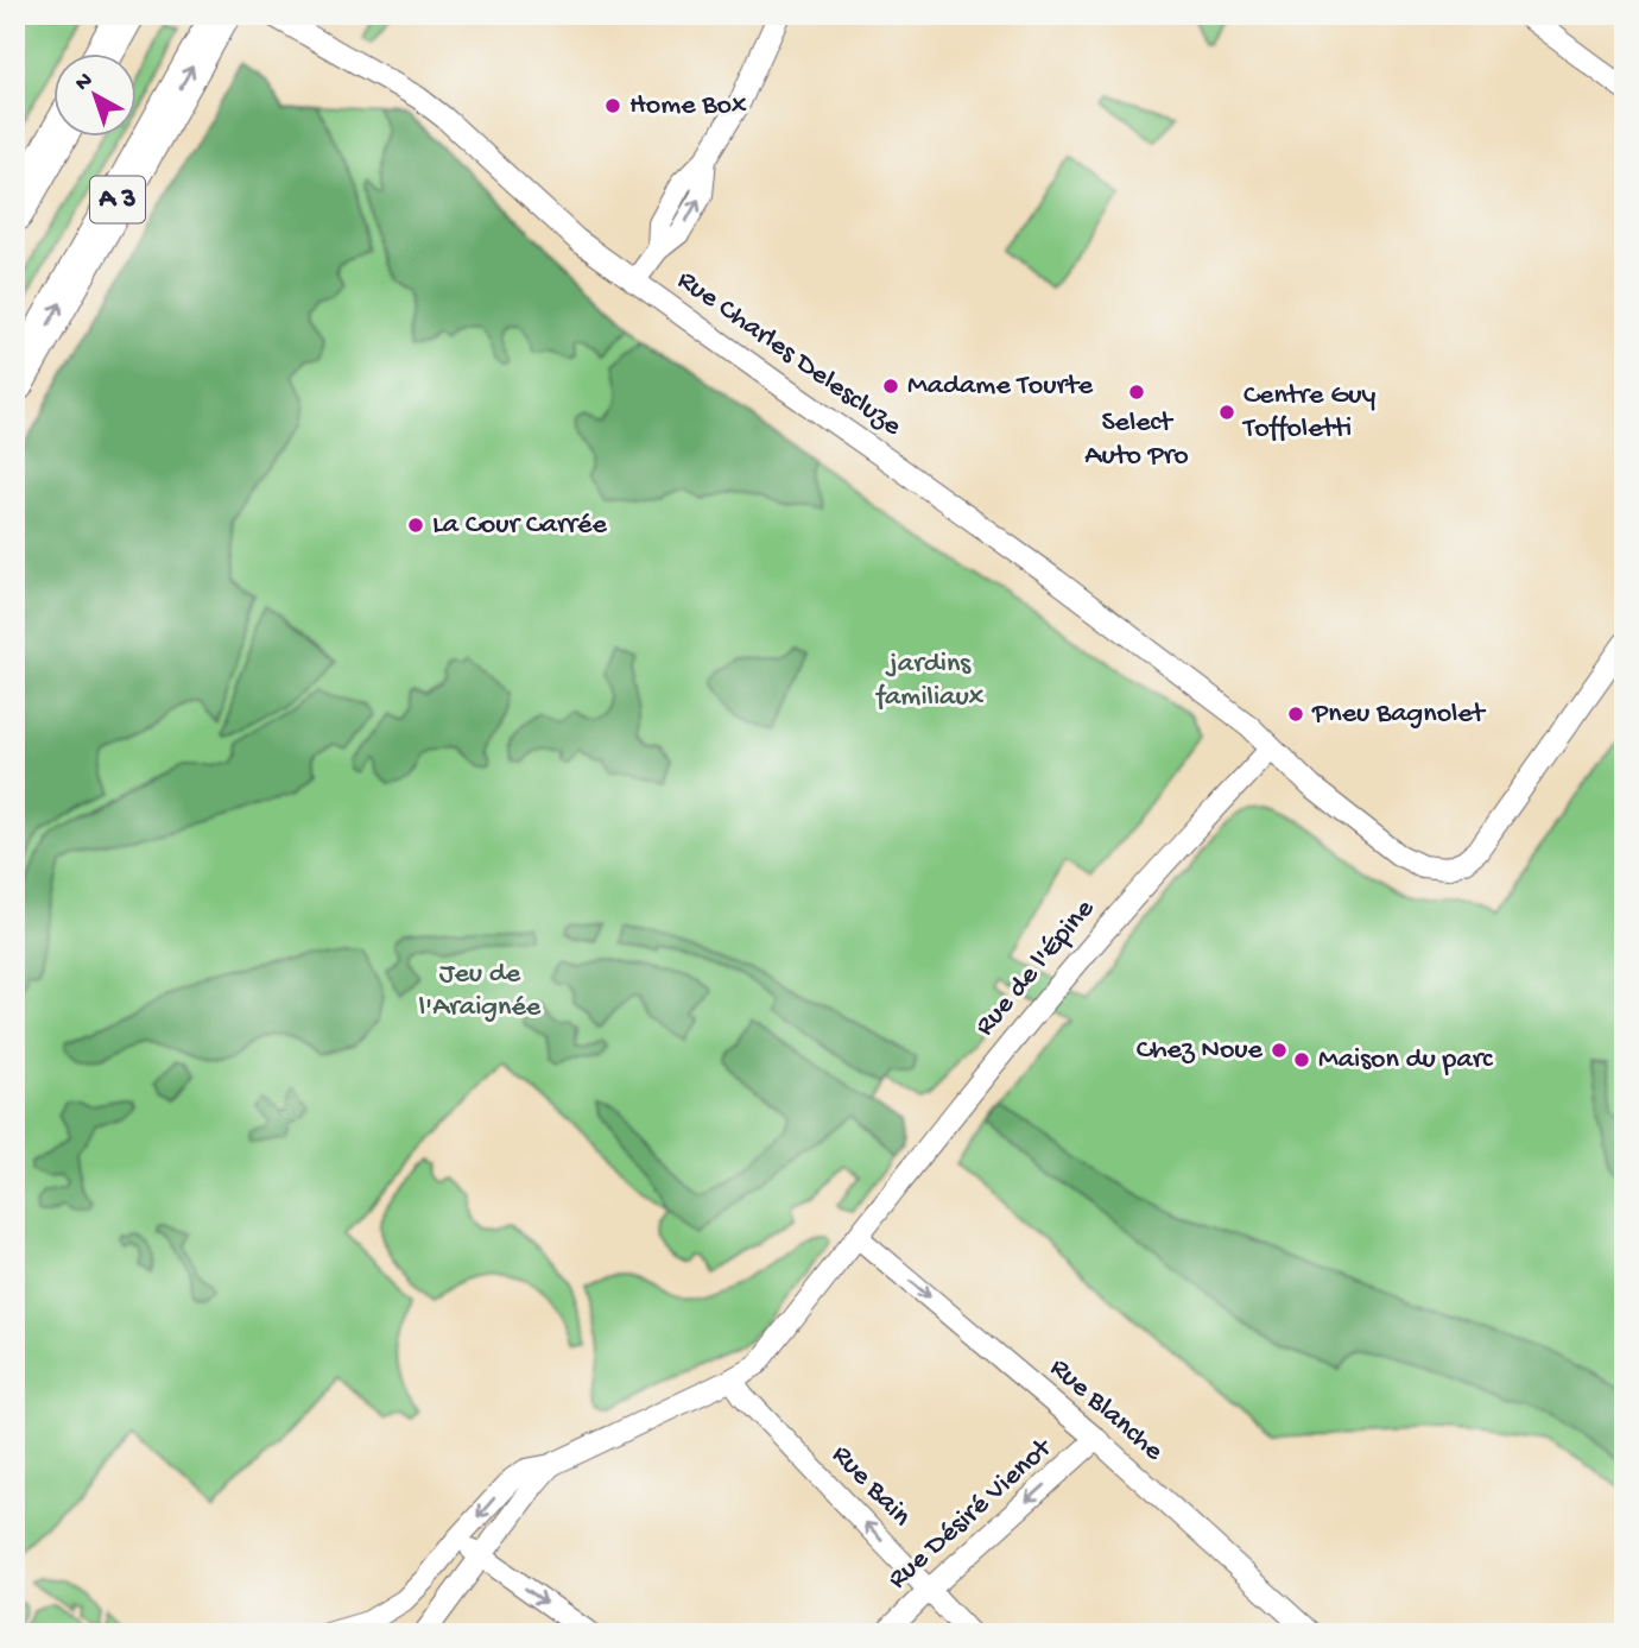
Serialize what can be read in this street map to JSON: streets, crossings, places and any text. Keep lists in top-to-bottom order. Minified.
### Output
{"streets":{"highway":["A 3"],"street":["Rue Charles Delescluze","Rue de l'Épine","Rue Blanche","Rue Bain","Rue Désiré Vienot"]},"crossings":[["Rue Charles Delescluze","Rue de l'Épine"],["Rue de l'Épine","Rue Blanche"],["Rue de l'Épine","Rue Bain"],["Rue Blanche","Rue Désiré Vienot"],["Rue Bain","Rue Désiré Vienot"]],"one_way":["Rue Blanche","Rue Bain","Rue Désiré Vienot"],"parks":["jardins familiaux","Jeu de l'Araignée"],"places":["Home Box","Madame Tourte","Select Auto Pro","Centre Guy Toffoletti","La Cour Carrée","Pneu Bagnolet","Chez Noue","Maison du parc"],"north":"top left"}
